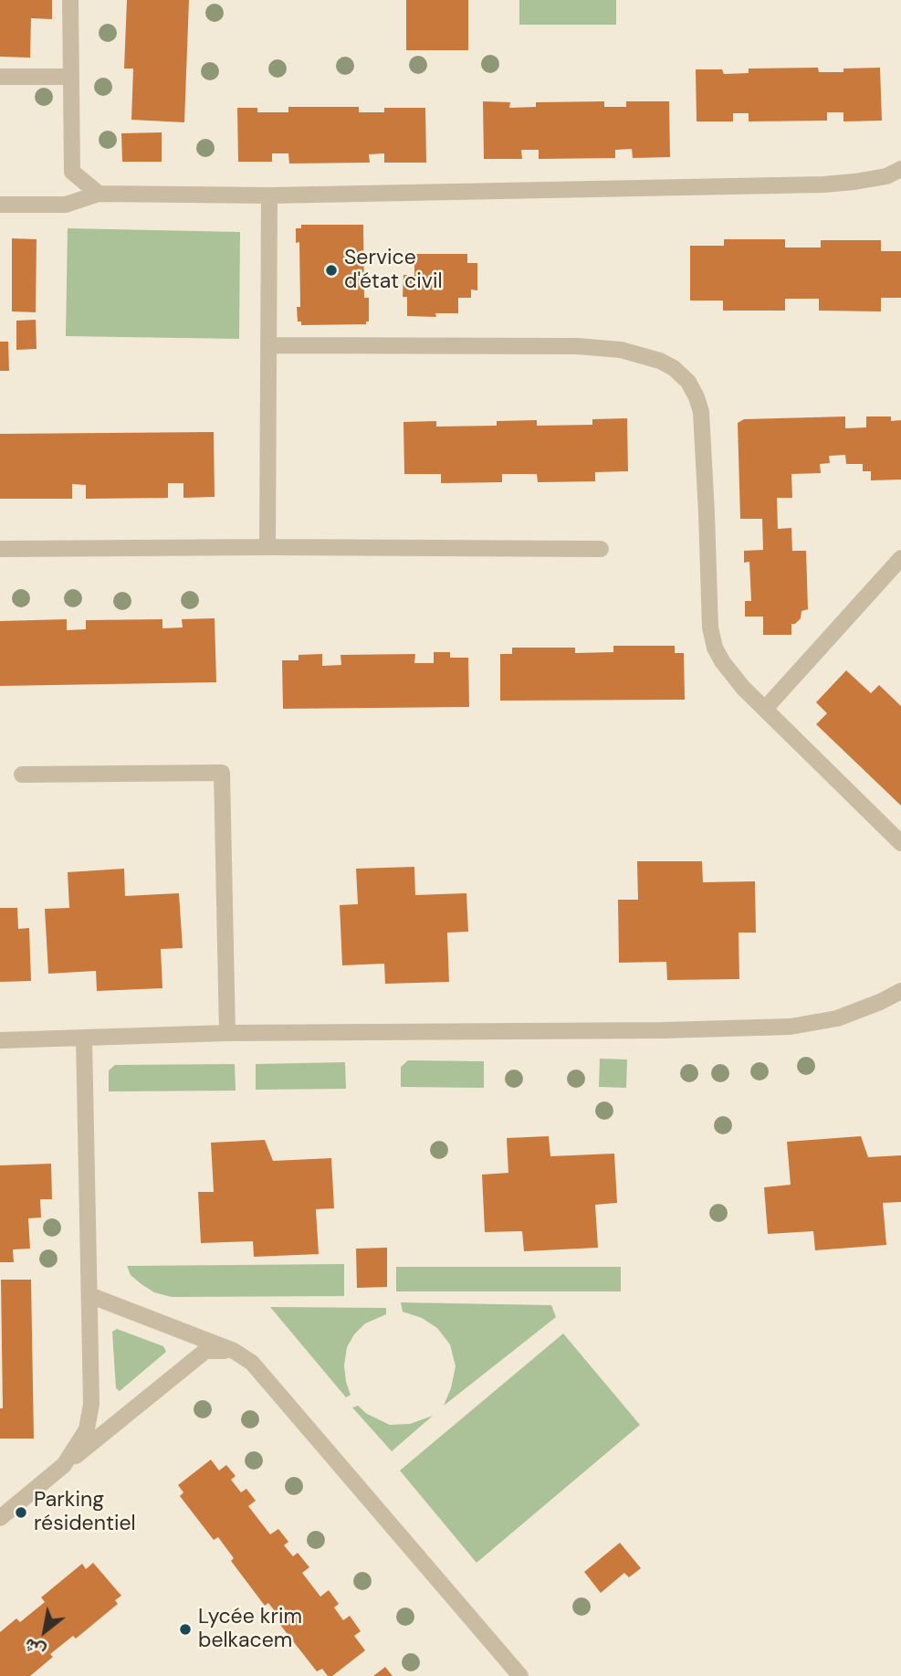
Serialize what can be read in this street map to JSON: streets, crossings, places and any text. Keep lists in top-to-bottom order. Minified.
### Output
{"places":["Service d'état civil","Parking résidentiel","Lycée krim belkacem"],"north":"bottom left"}
